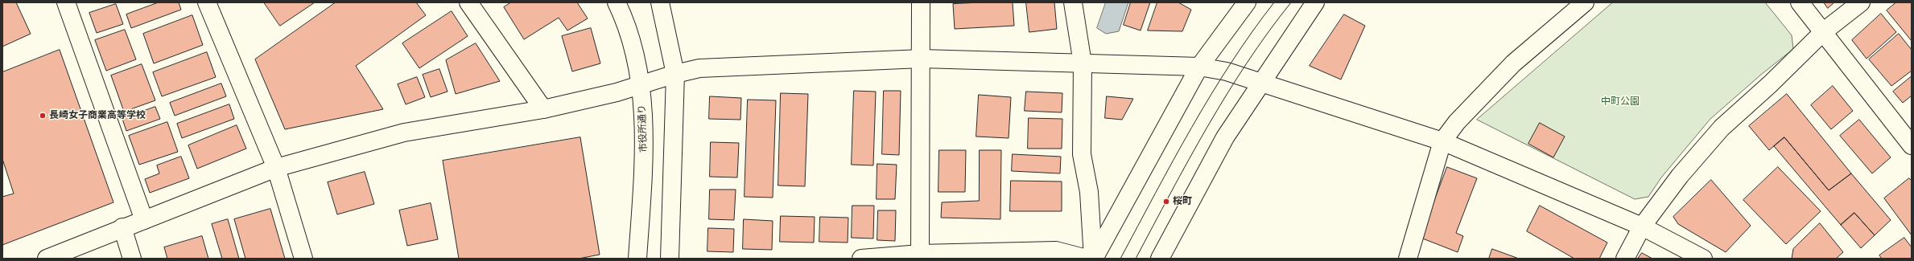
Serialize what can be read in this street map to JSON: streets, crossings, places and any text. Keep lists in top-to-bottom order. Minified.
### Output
{"streets":{"main road":["市役所通り"]},"parks":["中町公園"],"places":["長崎女子商業高等学校","桜町"]}
